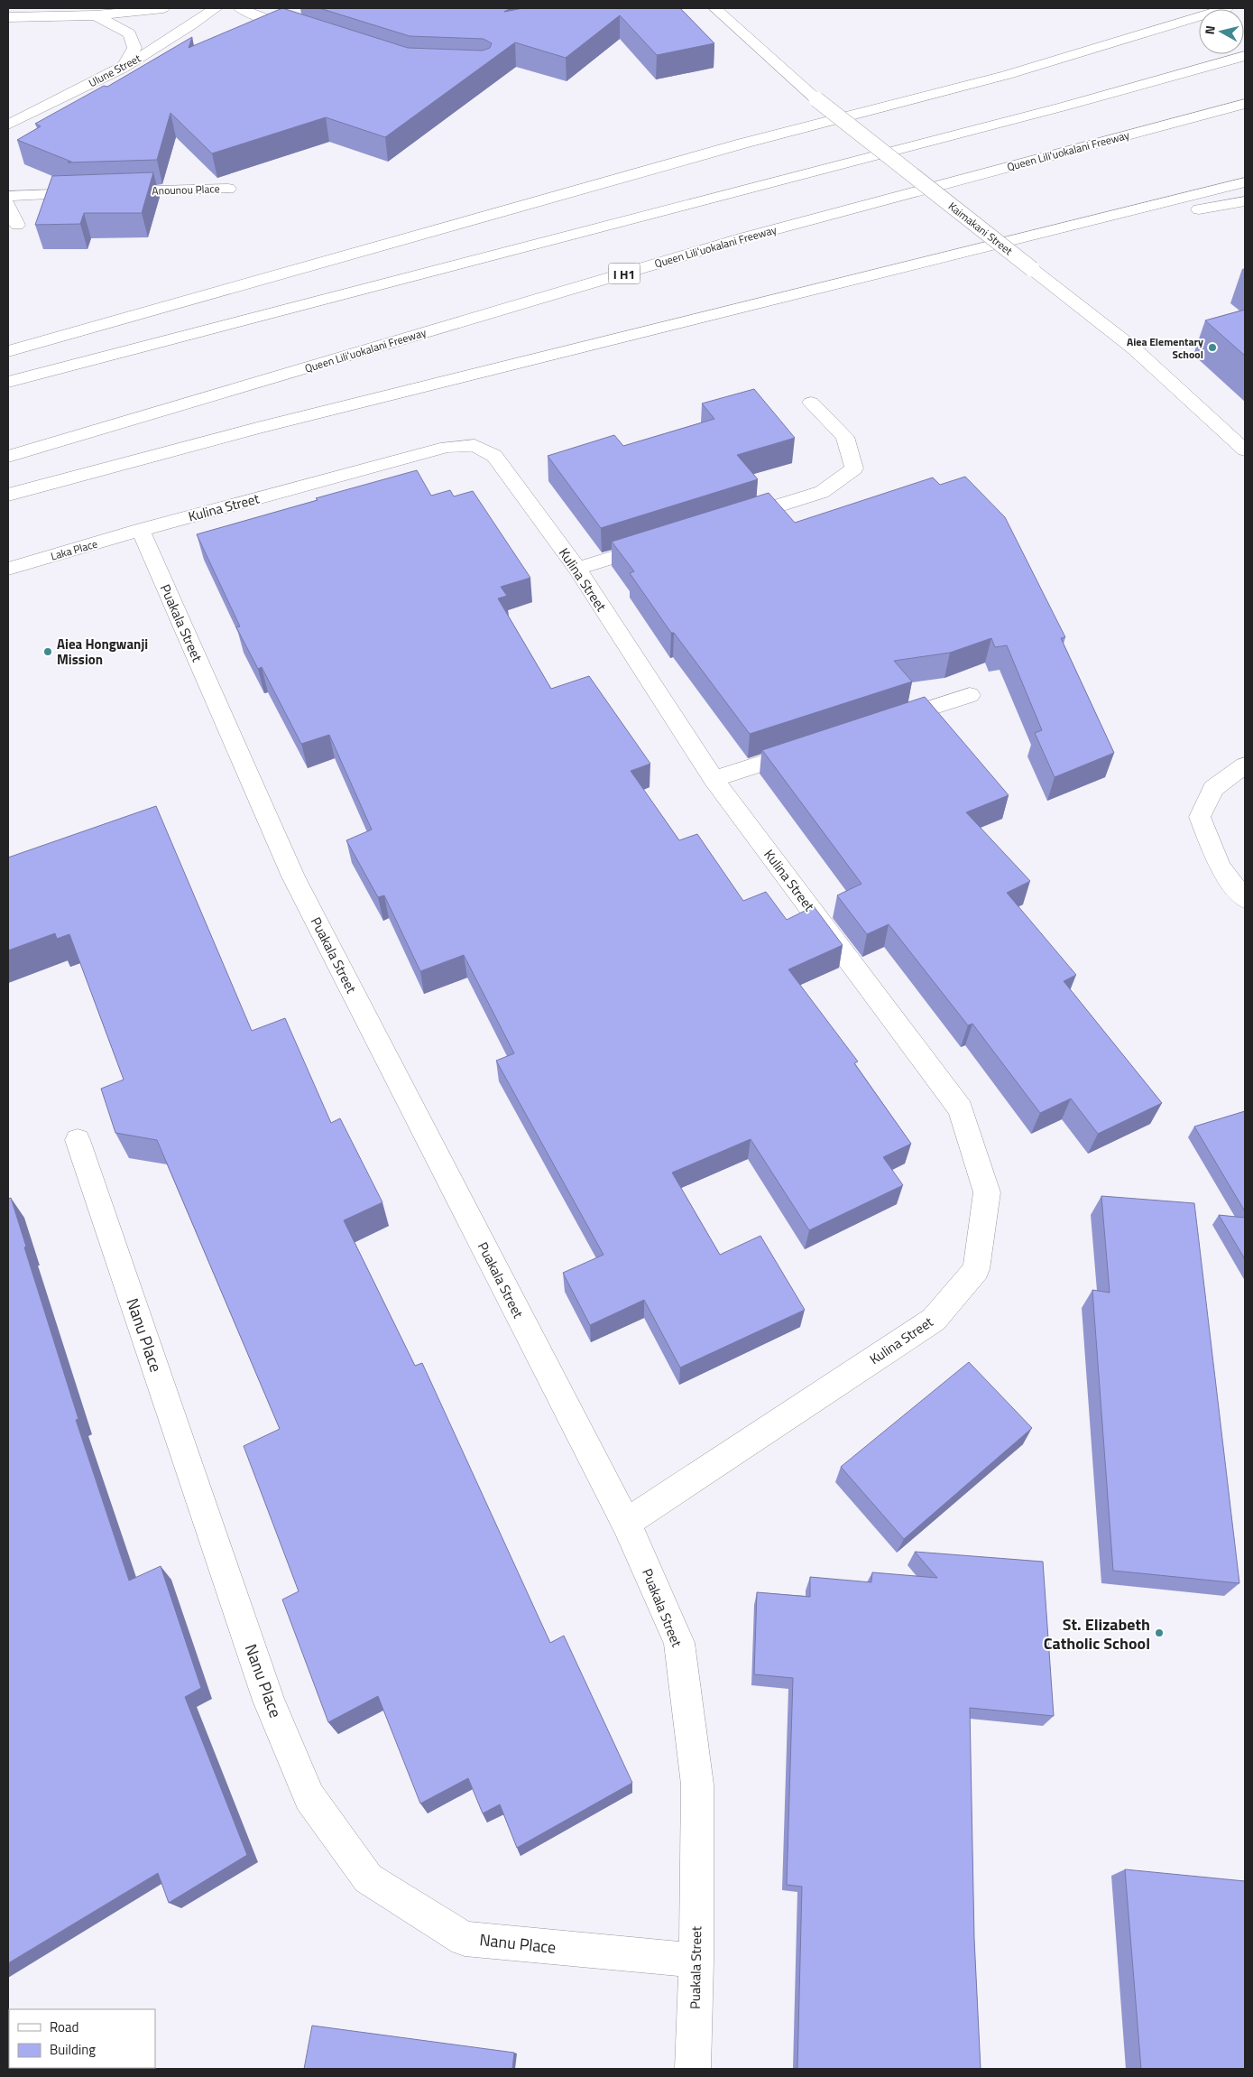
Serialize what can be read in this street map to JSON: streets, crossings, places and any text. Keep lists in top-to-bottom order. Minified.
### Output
{"streets":{"main road":["Ulune Street","Queen Liliʻuokalani Freeway","Anounou Place","Kaimakani Street","I H1","Kulina Street","Laka Place","Puakala Street","Nanu Place"]},"crossings":[["Kulina Street","Laka Place"],["Kulina Street","Puakala Street"],["Laka Place","Puakala Street"],["Puakala Street","Nanu Place"]],"places":["Aiea Elementary School","Aiea Hongwanji Mission","St. Elizabeth Catholic School"],"legend":["Road","Building"],"north":"left"}
